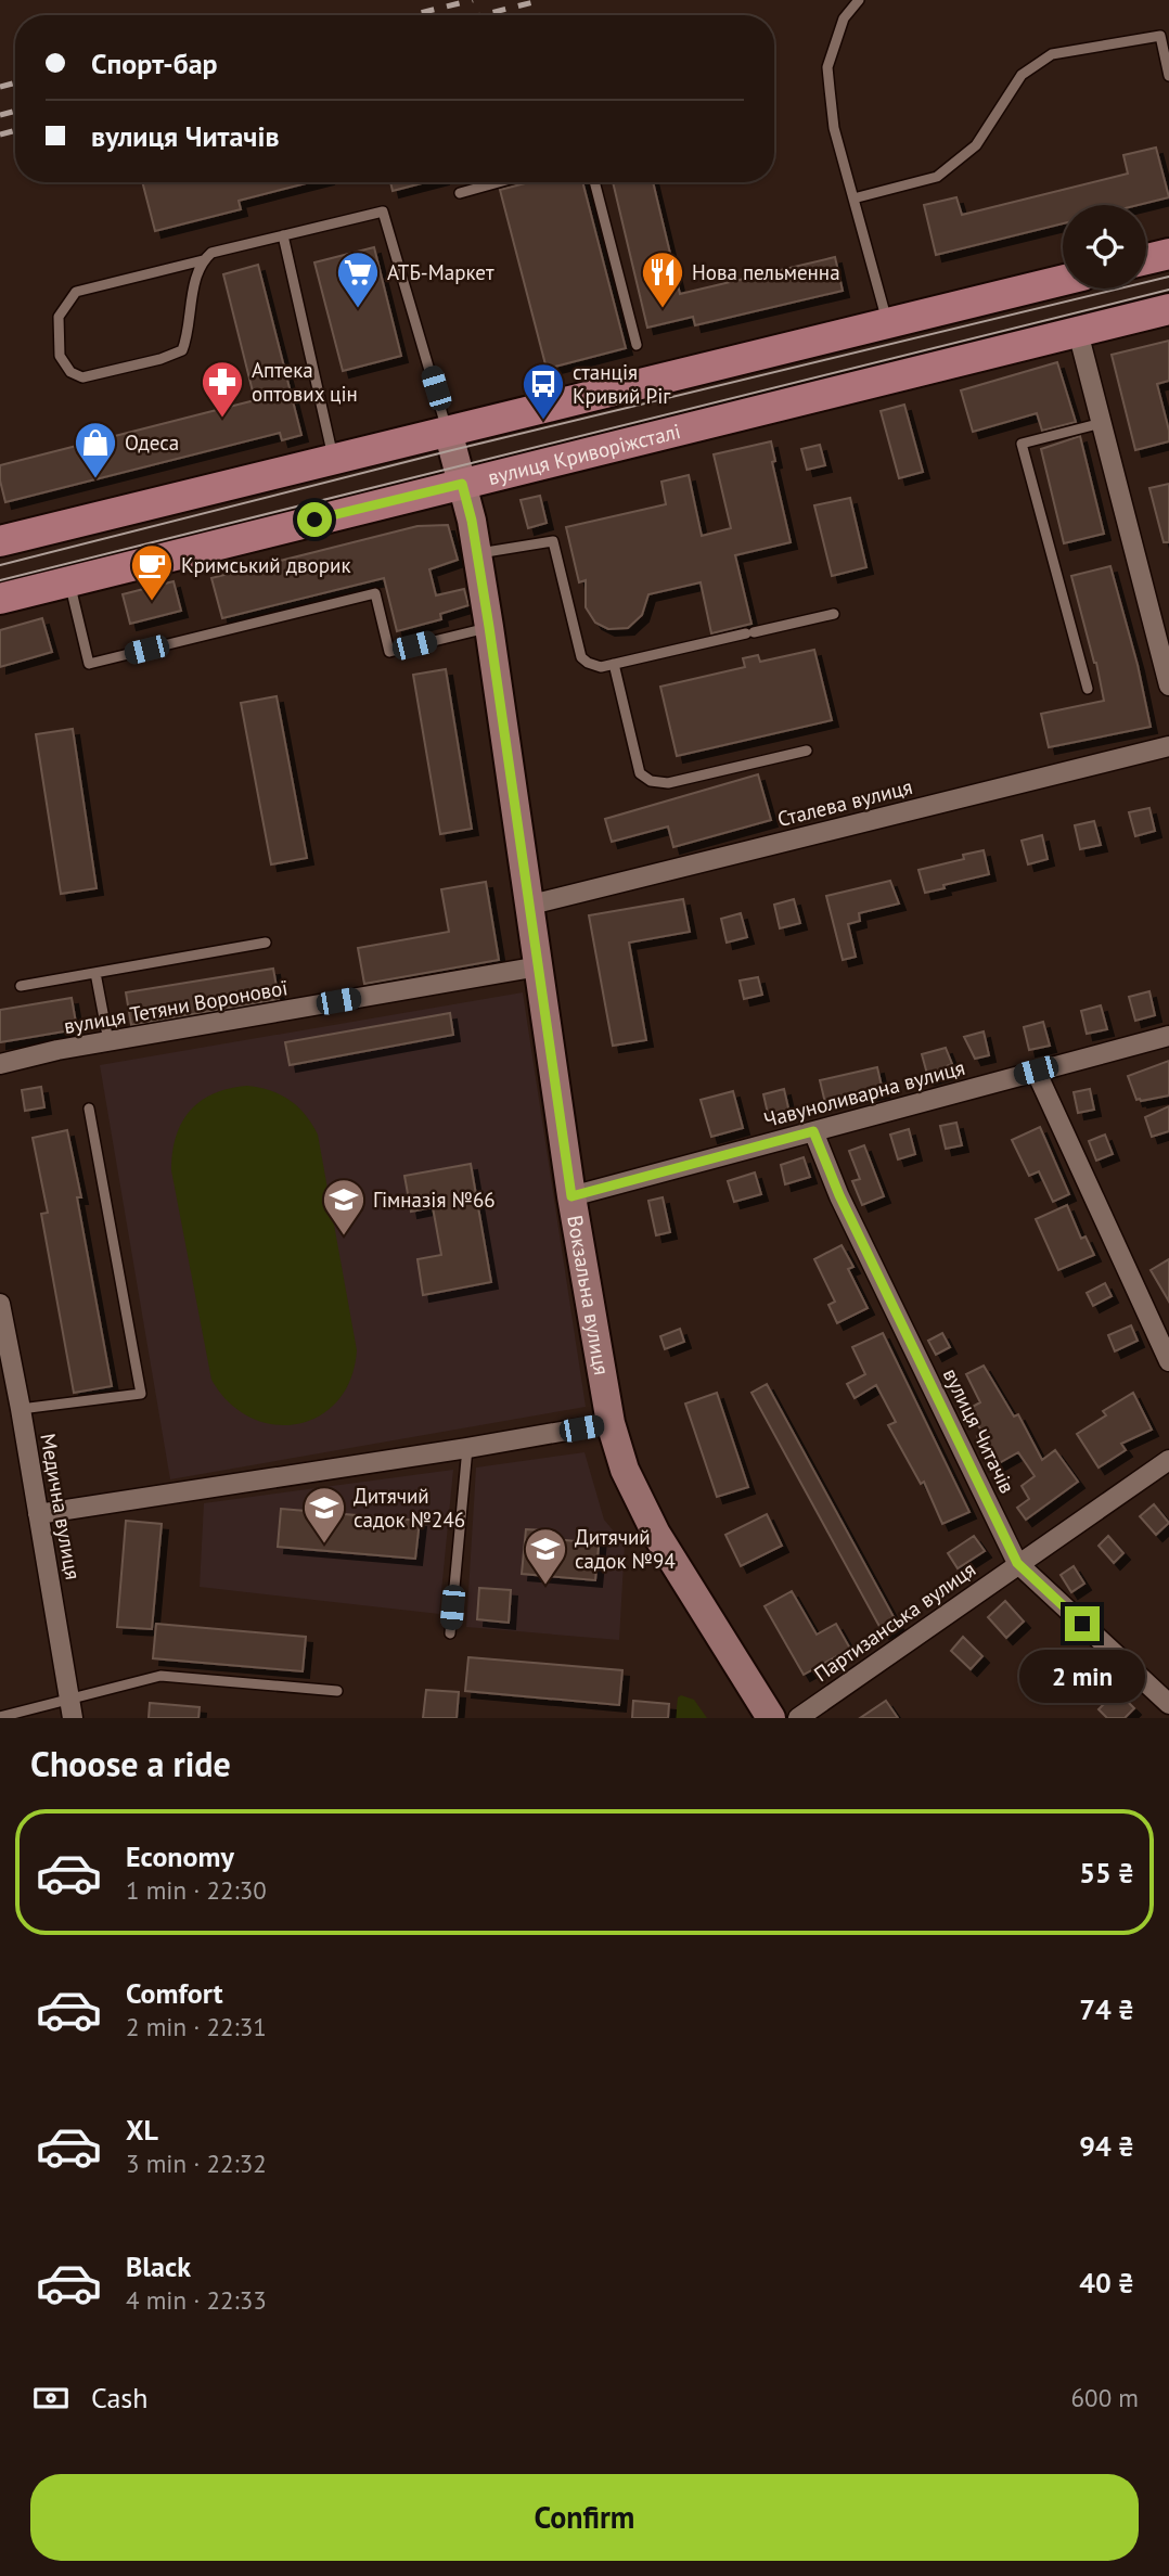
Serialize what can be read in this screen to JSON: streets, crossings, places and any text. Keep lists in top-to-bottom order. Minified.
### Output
{"streets":{"main road":["вулиця Криворіжсталі"],"street":["Сталева вулиця","вулиця Тетяни Воронової","Чавуноливарна вулиця","Вокзальна вулиця","вулиця Читачів","Медична вулиця","Партизанська вулиця"]},"crossings":[["вулиця Криворіжсталі","Вокзальна вулиця"],["Сталева вулиця","Вокзальна вулиця"],["вулиця Тетяни Воронової","Вокзальна вулиця"],["Чавуноливарна вулиця","Вокзальна вулиця"],["Чавуноливарна вулиця","вулиця Читачів"],["вулиця Читачів","Партизанська вулиця"]],"places":{"supermarket":["АТБ-Маркет"],"restaurant":["Нова пельменна"],"pharmacy":["Аптека оптових цін"],"bus stop":["станція Кривий Ріг"],"shop":["Одеса"],"cafe":["Кримський дворик"],"school or university":["Гімназія №66","Дитячий садок №246","Дитячий садок №94"]},"page":{"banner":["Спорт-бар","вулиця Читачів"],"bubble":"2 min","heading":"Choose a ride","list":[{"name":"Economy","note":"1 min · 22:30","value":"55 ₴"},{"name":"Comfort","note":"2 min · 22:31","value":"74 ₴"},{"name":"XL","note":"3 min · 22:32","value":"94 ₴"},{"name":"Black","note":"4 min · 22:33","value":"40 ₴"}],"pay":["Cash","600 m"],"buttons":"Confirm"}}
